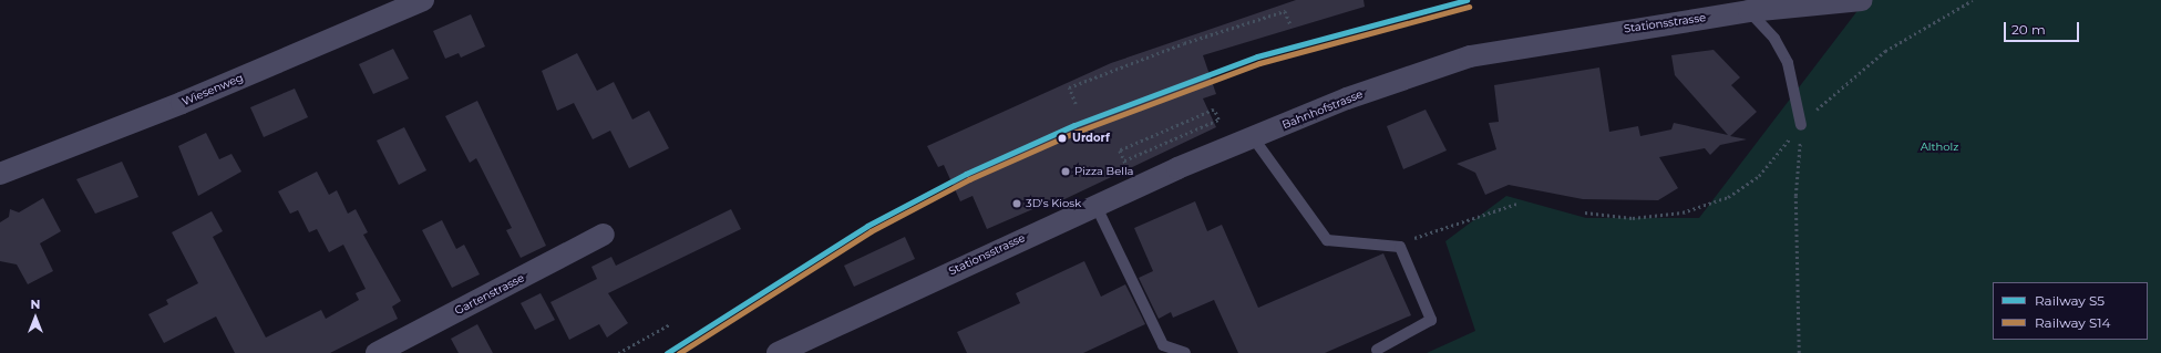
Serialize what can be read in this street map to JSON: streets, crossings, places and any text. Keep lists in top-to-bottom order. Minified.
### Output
{"streets":{"street":["Stationsstrasse","Wiesenweg","Bahnhofstrasse","Gartenstrasse"]},"crossings":[["Stationsstrasse","Bahnhofstrasse"]],"parks":["Altholz"],"places":["Urdorf","Pizza Bella","3D's Kiosk"],"lines":["rail line S5","rail line S14"],"legend":["Railway S5","Railway S14"],"scale_bar":"20 m","north":"top"}
